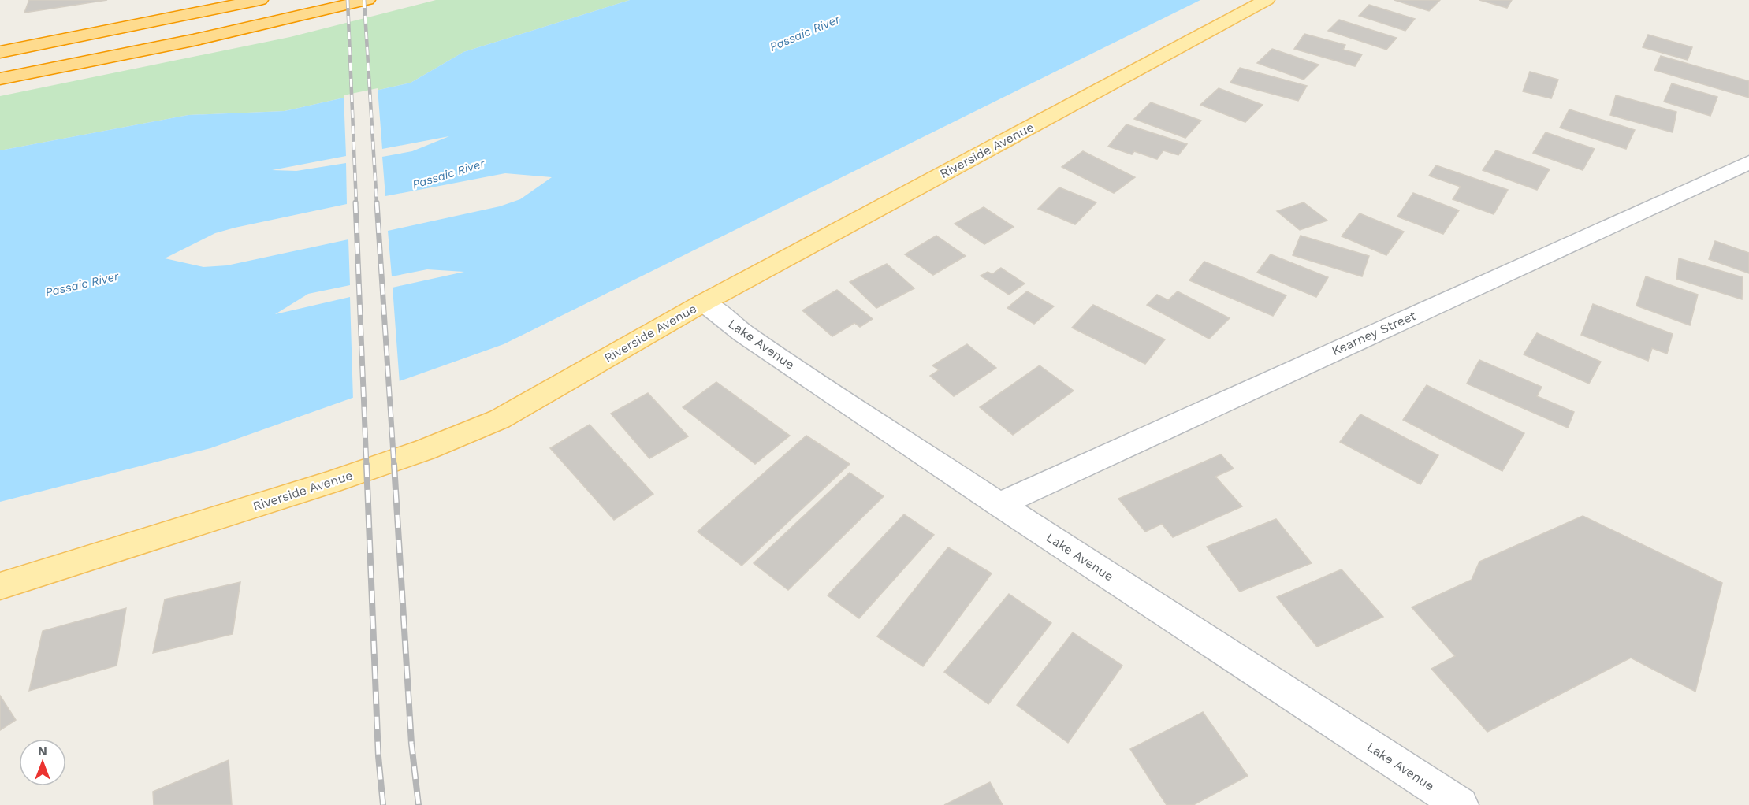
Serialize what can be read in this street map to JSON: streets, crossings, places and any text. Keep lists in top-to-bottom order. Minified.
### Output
{"streets":{"main road":["Riverside Avenue"],"street":["Kearney Street","Lake Avenue"]},"crossings":[["Riverside Avenue","Lake Avenue"],["Kearney Street","Lake Avenue"]],"water":["Passaic River"],"north":"top"}
